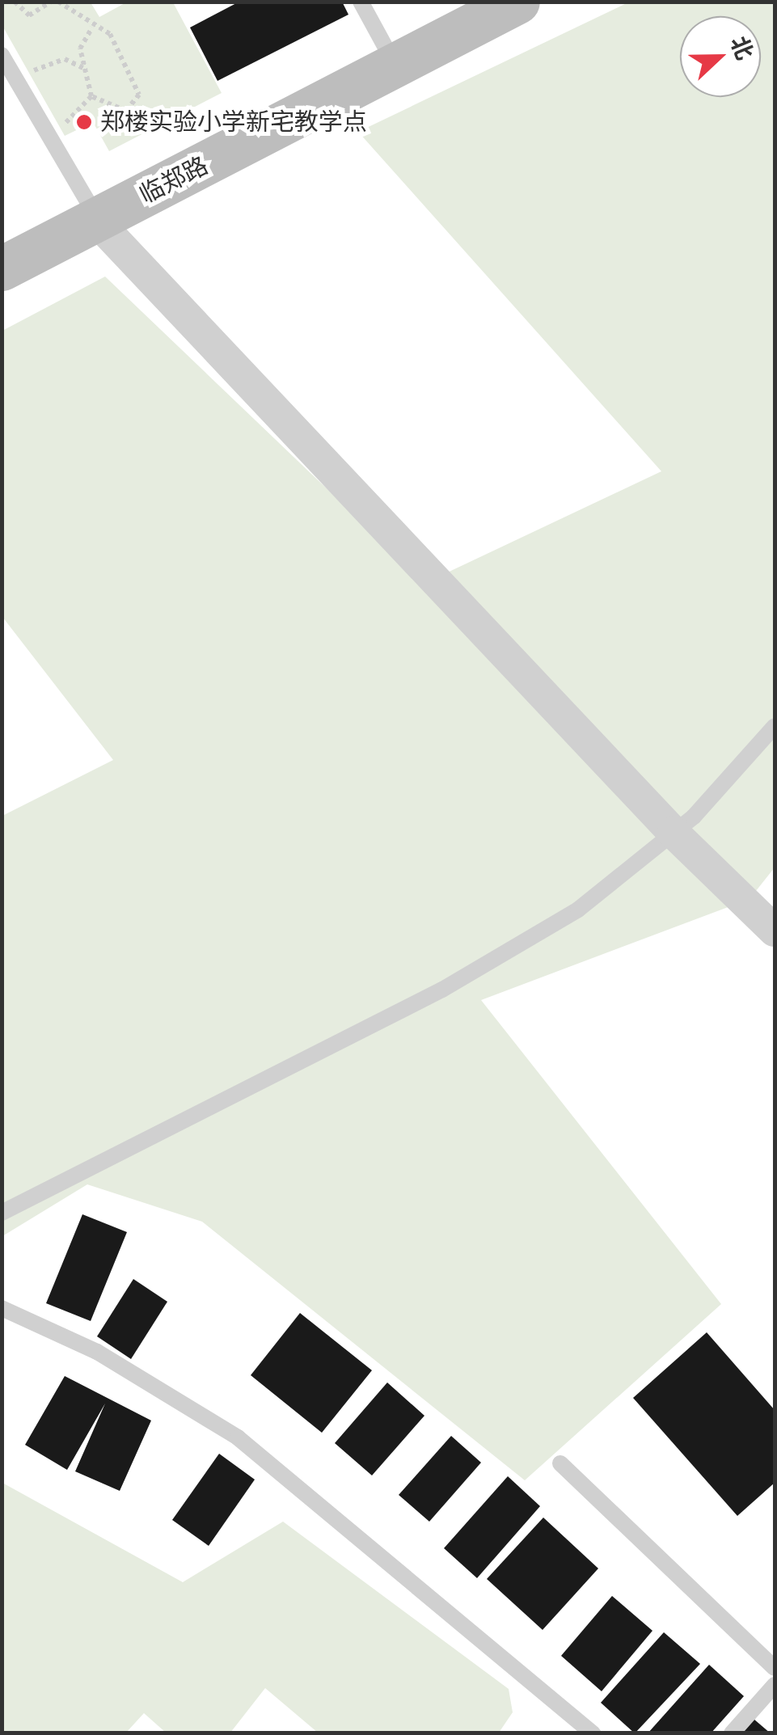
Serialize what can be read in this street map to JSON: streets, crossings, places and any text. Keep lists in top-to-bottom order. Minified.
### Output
{"streets":{"main road":["临郑路"]},"places":["郑楼实验小学新宅教学点"],"north":"right"}
